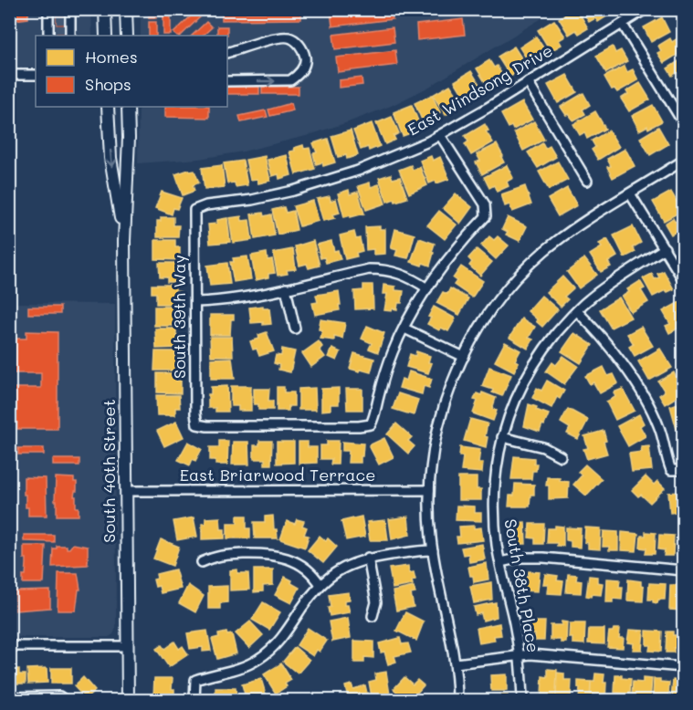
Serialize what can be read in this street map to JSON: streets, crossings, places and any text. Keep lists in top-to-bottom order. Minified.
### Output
{"streets":{"main road":["South 40th Street"],"street":["East Windsong Drive","South 39th Way","East Briarwood Terrace","South 38th Place"]},"crossings":[["East Windsong Drive","South 39th Way"],["South 40th Street","East Briarwood Terrace"]],"legend":["Homes","Shops"]}
